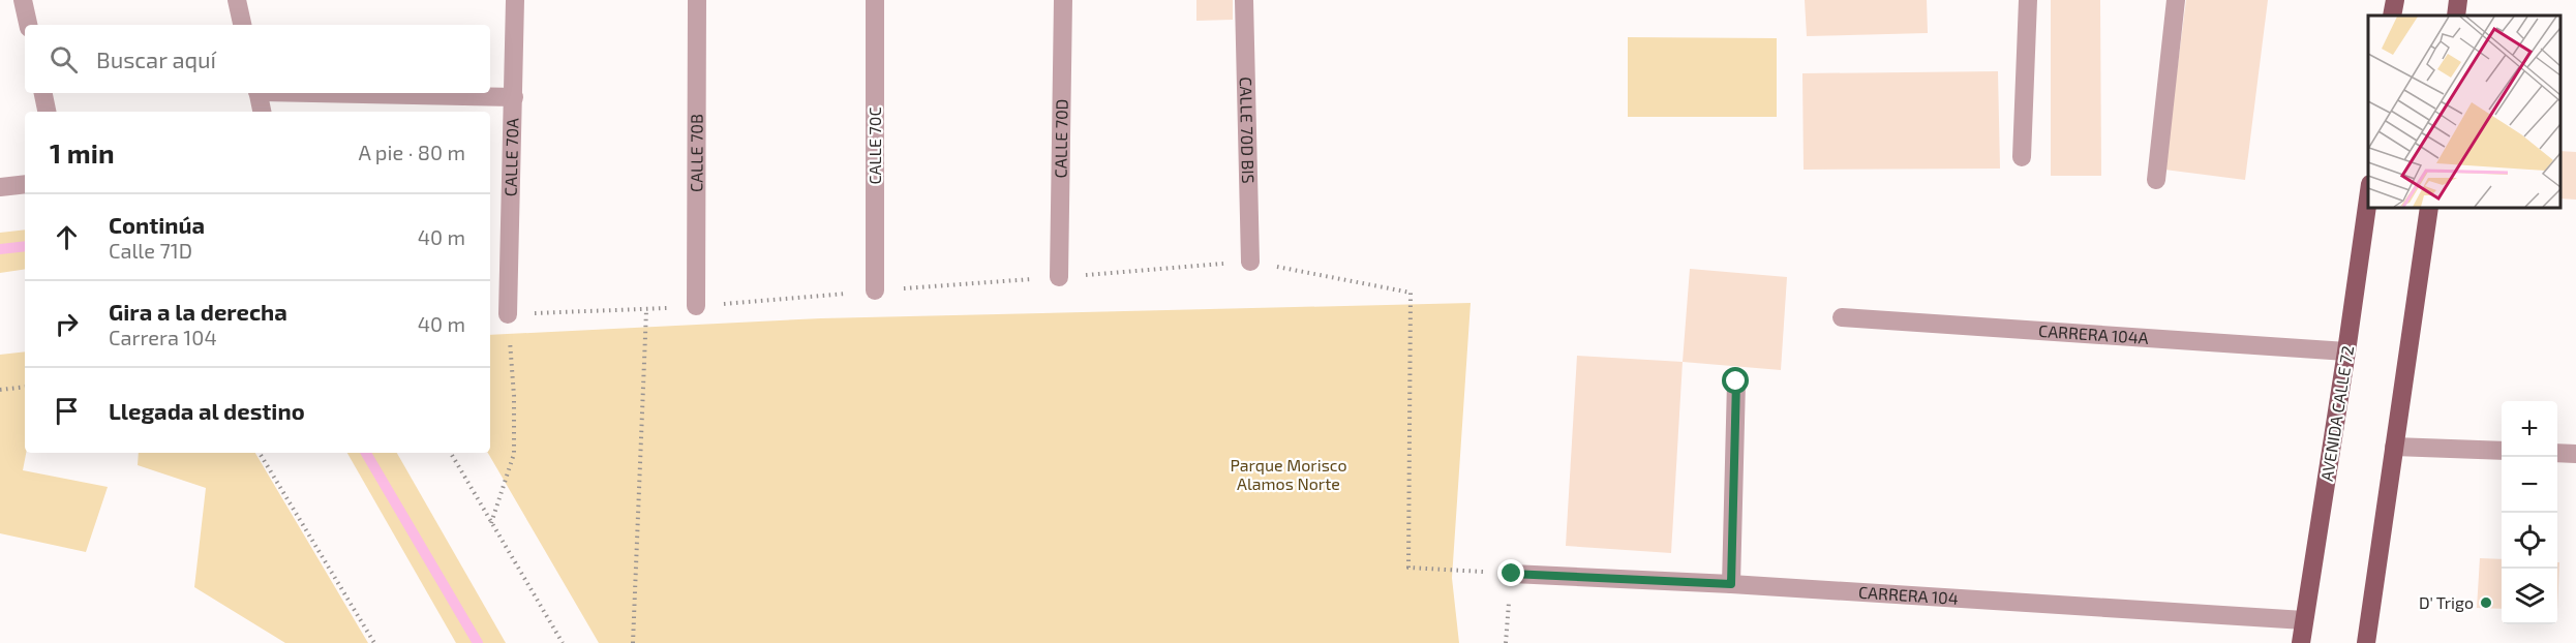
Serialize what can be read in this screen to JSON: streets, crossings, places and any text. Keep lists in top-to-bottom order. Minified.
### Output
{"streets":{"main road":["AVENIDA CALLE 72"],"street":["CALLE 70D BIS","CALLE 70D","CALLE 70C","CALLE 70B","CALLE 70A","CARRERA 104A","CARRERA 104"]},"crossings":[["CARRERA 104A","AVENIDA CALLE 72"],["AVENIDA CALLE 72","CARRERA 104"]],"parks":["Parque Morisco Alamos Norte"],"places":["D' Trigo"],"page":{"search":"Buscar aquí","heading":["1 min","A pie · 80 m"],"list":[["Continúa","Calle 71D","40 m"],["Gira a la derecha","Carrera 104","40 m"],"Llegada al destino"],"map_buttons":["+","−"]}}
